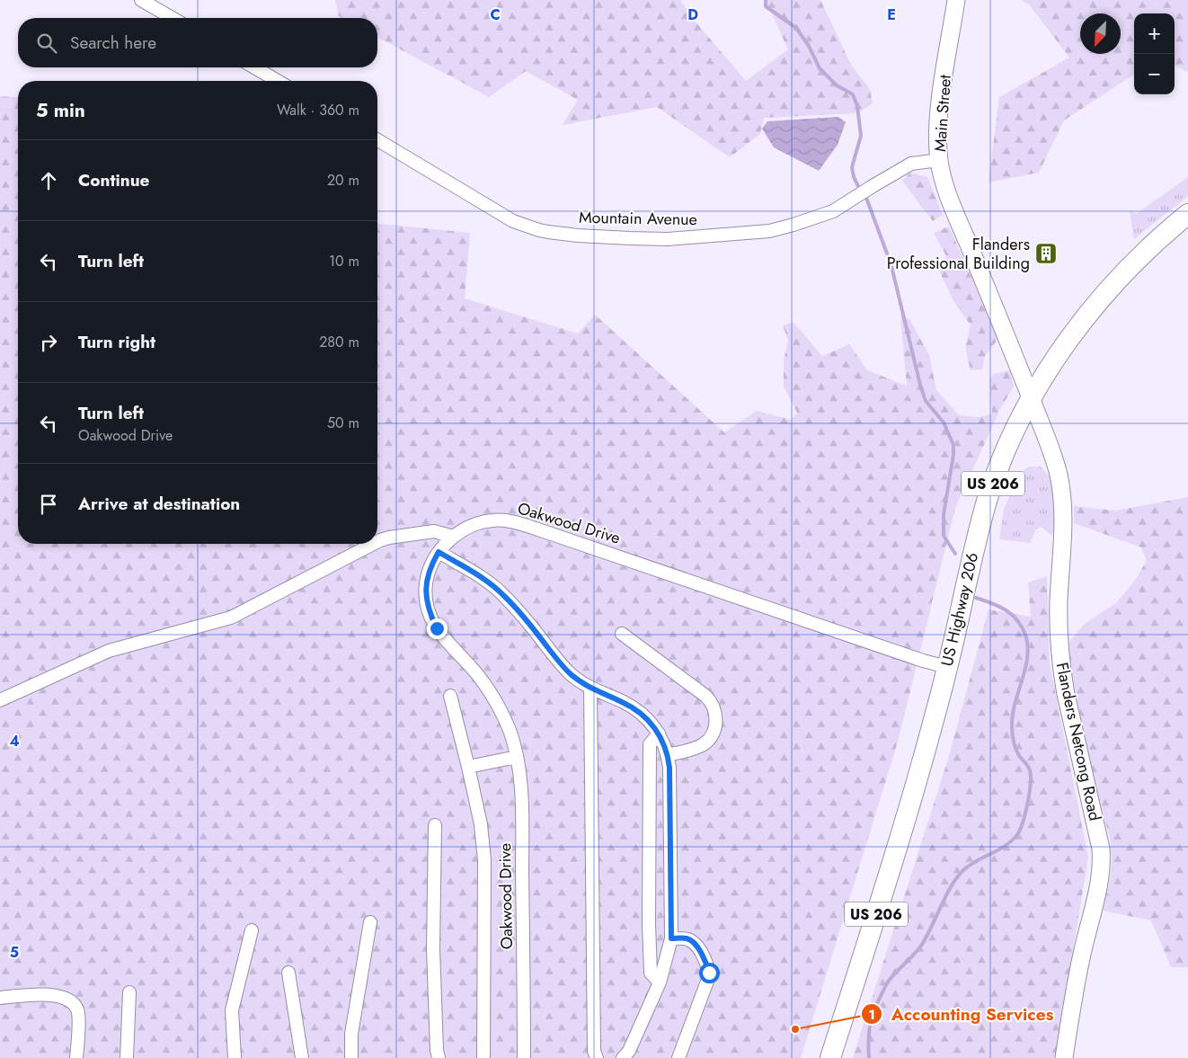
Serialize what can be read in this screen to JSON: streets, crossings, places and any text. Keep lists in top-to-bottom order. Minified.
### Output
{"streets":{"highway":["US 206","US Highway 206"],"main road":["Main Street","Flanders Netcong Road"],"street":["Mountain Avenue","Oakwood Drive"]},"crossings":[["Main Street","Mountain Avenue"],["Main Street","US Highway 206"],["Main Street","Flanders Netcong Road"],["Oakwood Drive","US Highway 206"],["US Highway 206","Flanders Netcong Road"]],"places":{"building":["Flanders Professional Building"],"other":["Accounting Services"]},"north":"bottom left","page":{"map_buttons":["+","−"],"search":"Search here","heading":["5 min","Walk · 360 m"],"list":[["Continue","20 m"],["Turn left","10 m"],["Turn right","280 m"],["Turn left","Oakwood Drive","50 m"],"Arrive at destination"]},"grid":{"columns":["C","D","E"],"rows":["4","5"]}}
